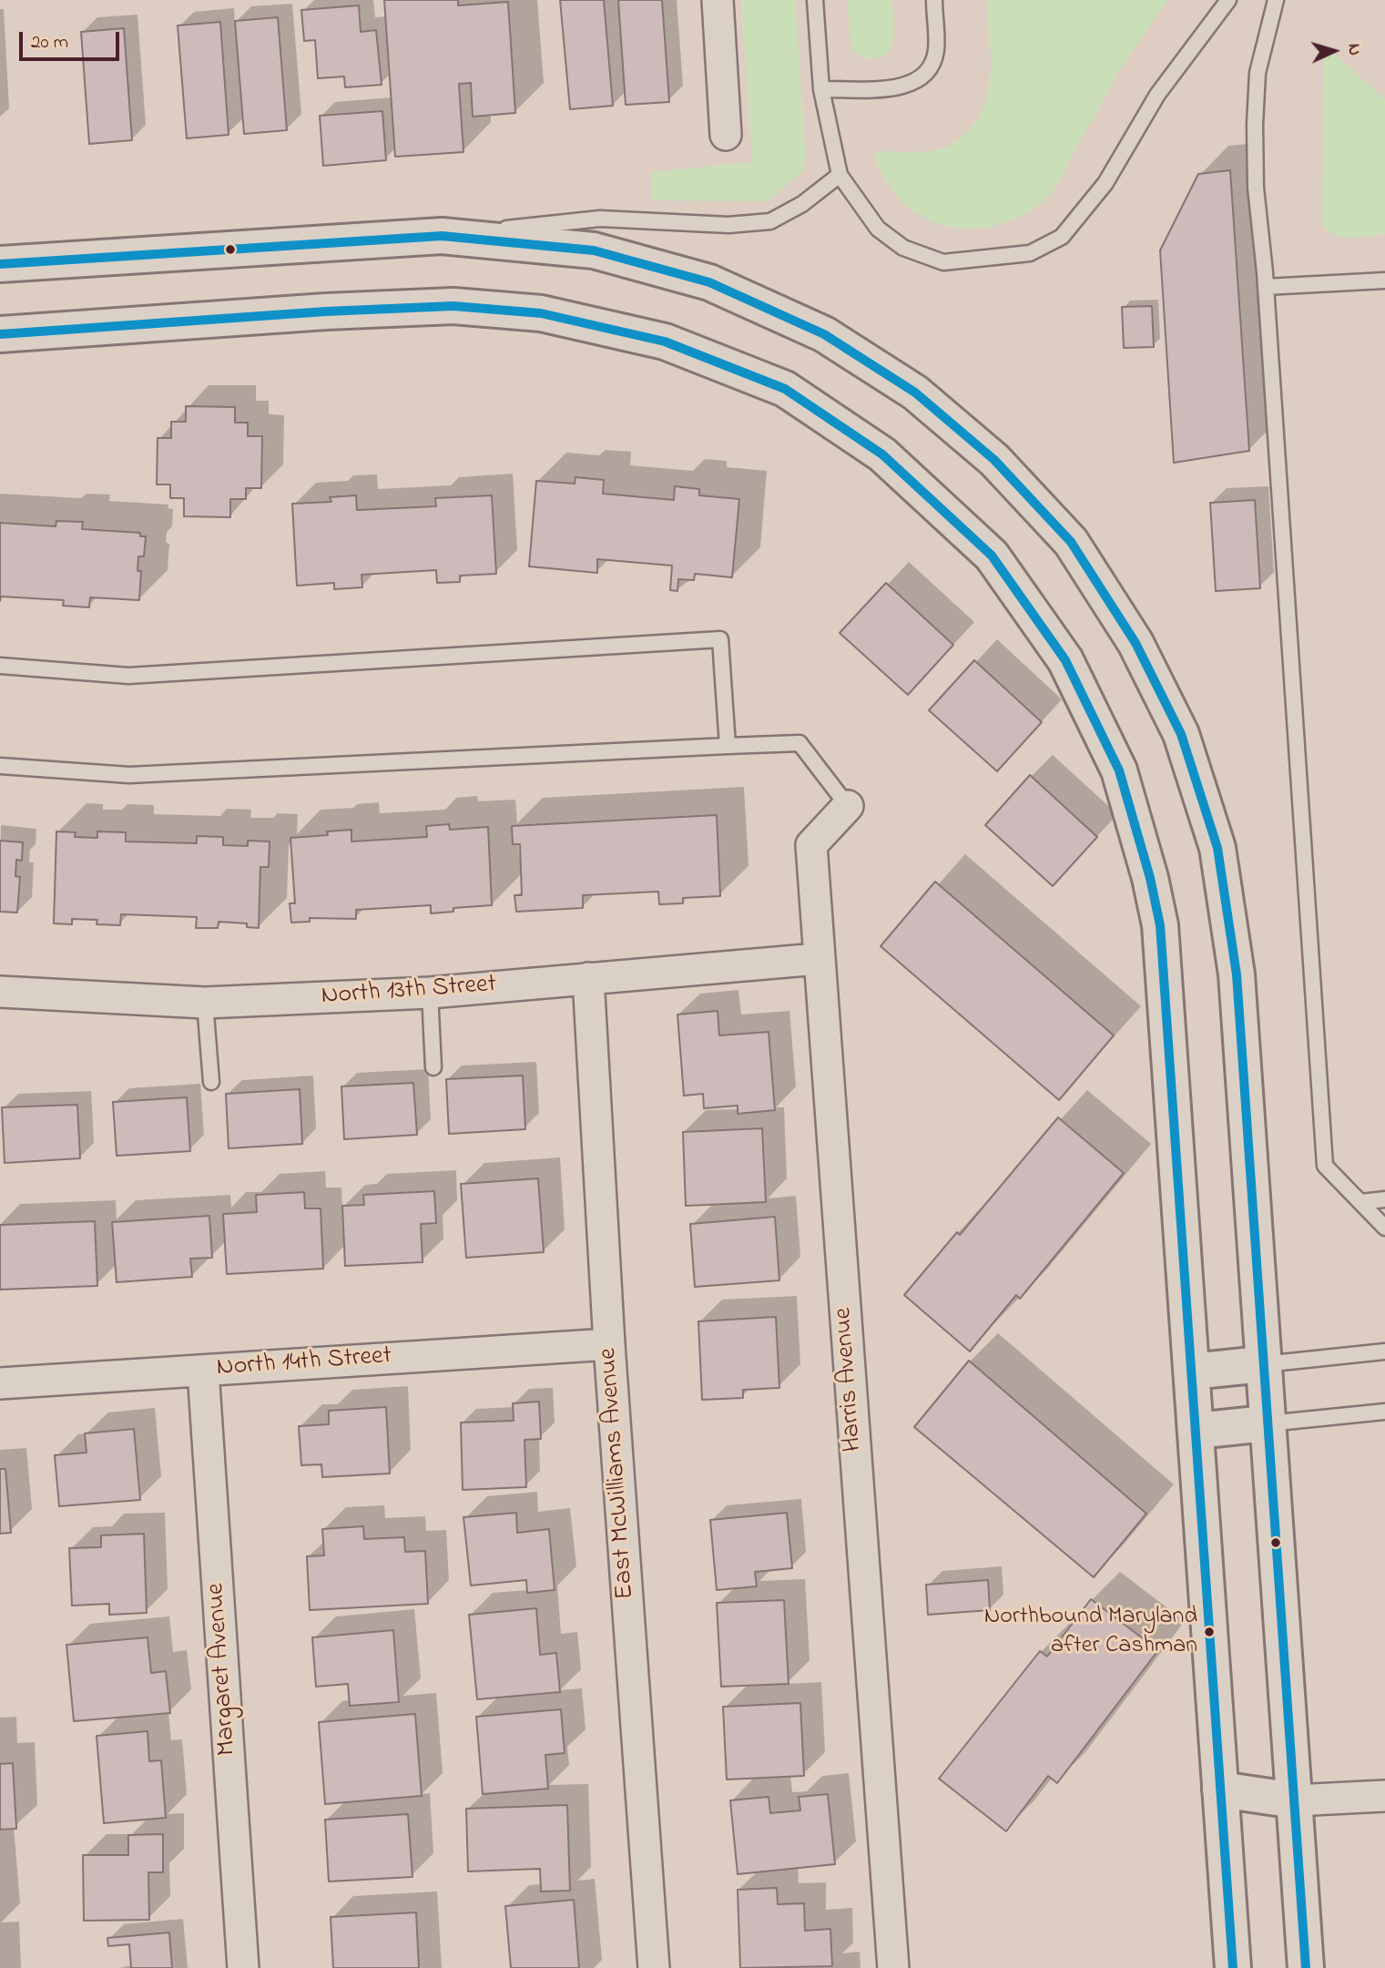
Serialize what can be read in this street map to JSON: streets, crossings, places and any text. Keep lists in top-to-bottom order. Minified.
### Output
{"streets":{"street":["North 13th Street","North 14th Street","Harris Avenue","East McWilliams Avenue","Margaret Avenue"]},"crossings":[["North 13th Street","Harris Avenue"],["North 13th Street","East McWilliams Avenue"],["North 14th Street","East McWilliams Avenue"],["North 14th Street","Margaret Avenue"]],"places":["Northbound Maryland after Cashman"],"scale_bar":"20 m","north":"right"}
